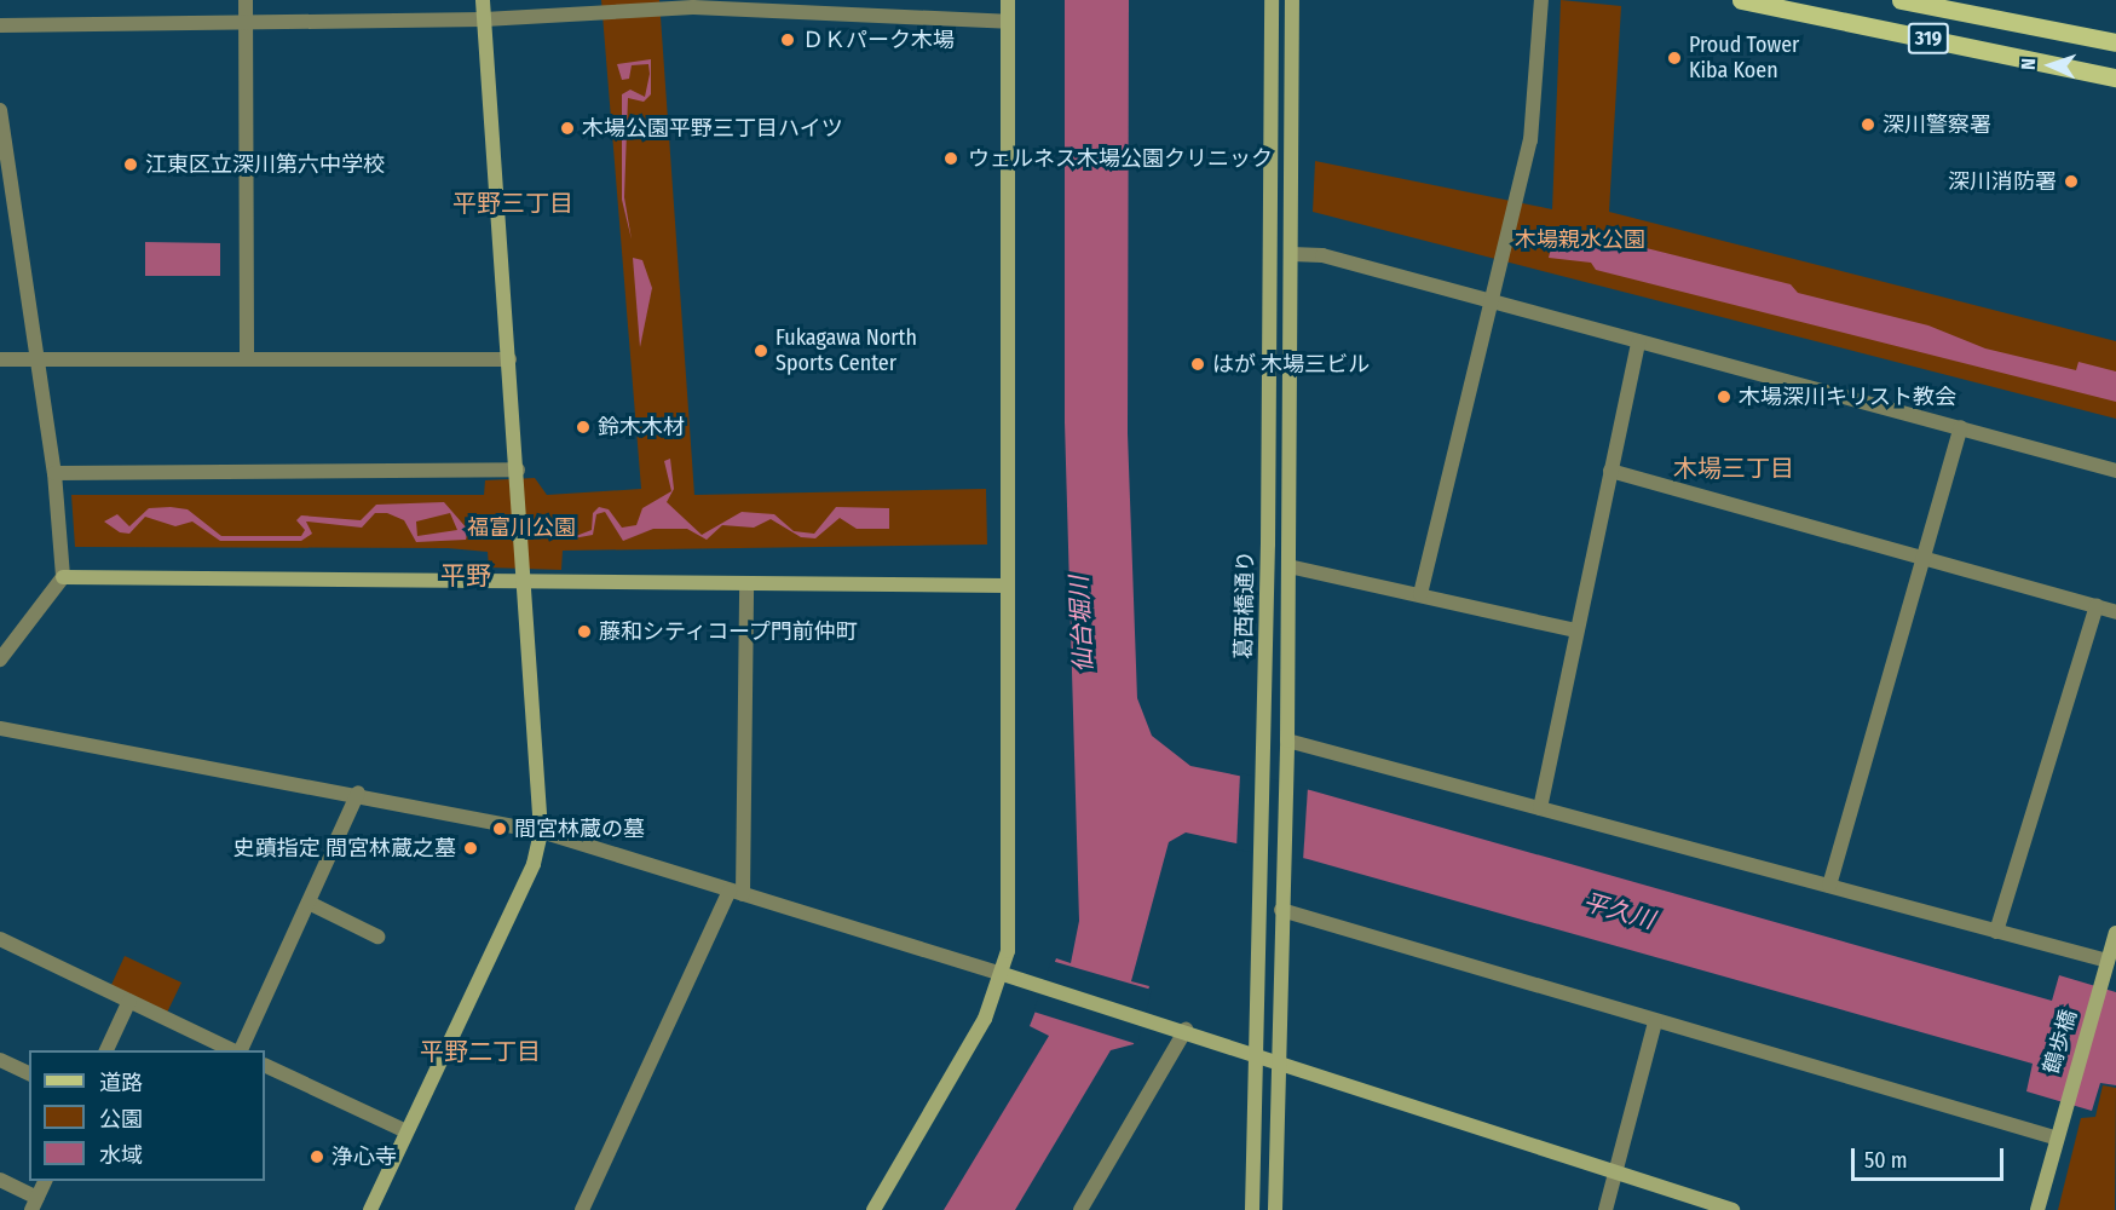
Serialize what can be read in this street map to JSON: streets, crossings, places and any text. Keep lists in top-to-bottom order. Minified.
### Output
{"streets":{"main road":["319"],"street":["葛西橋通り","鶴歩橋"]},"districts":["平野三丁目","木場三丁目","平野","平野二丁目"],"water":["仙台堀川","平久川"],"parks":["木場親水公園","福富川公園"],"places":["ＤＫパーク木場","Proud Tower Kiba Koen","深川警察署","木場公園平野三丁目ハイツ","ウェルネス木場公園クリニック","江東区立深川第六中学校","深川消防署","Fukagawa North Sports Center","はが 木場三ビル","木場深川キリスト教会","鈴木木材","藤和シティコープ門前仲町","間宮林蔵の墓","史蹟指定 間宮林蔵之墓","浄心寺"],"legend":["道路","公園","水域"],"scale_bar":"50 m","north":"left"}
